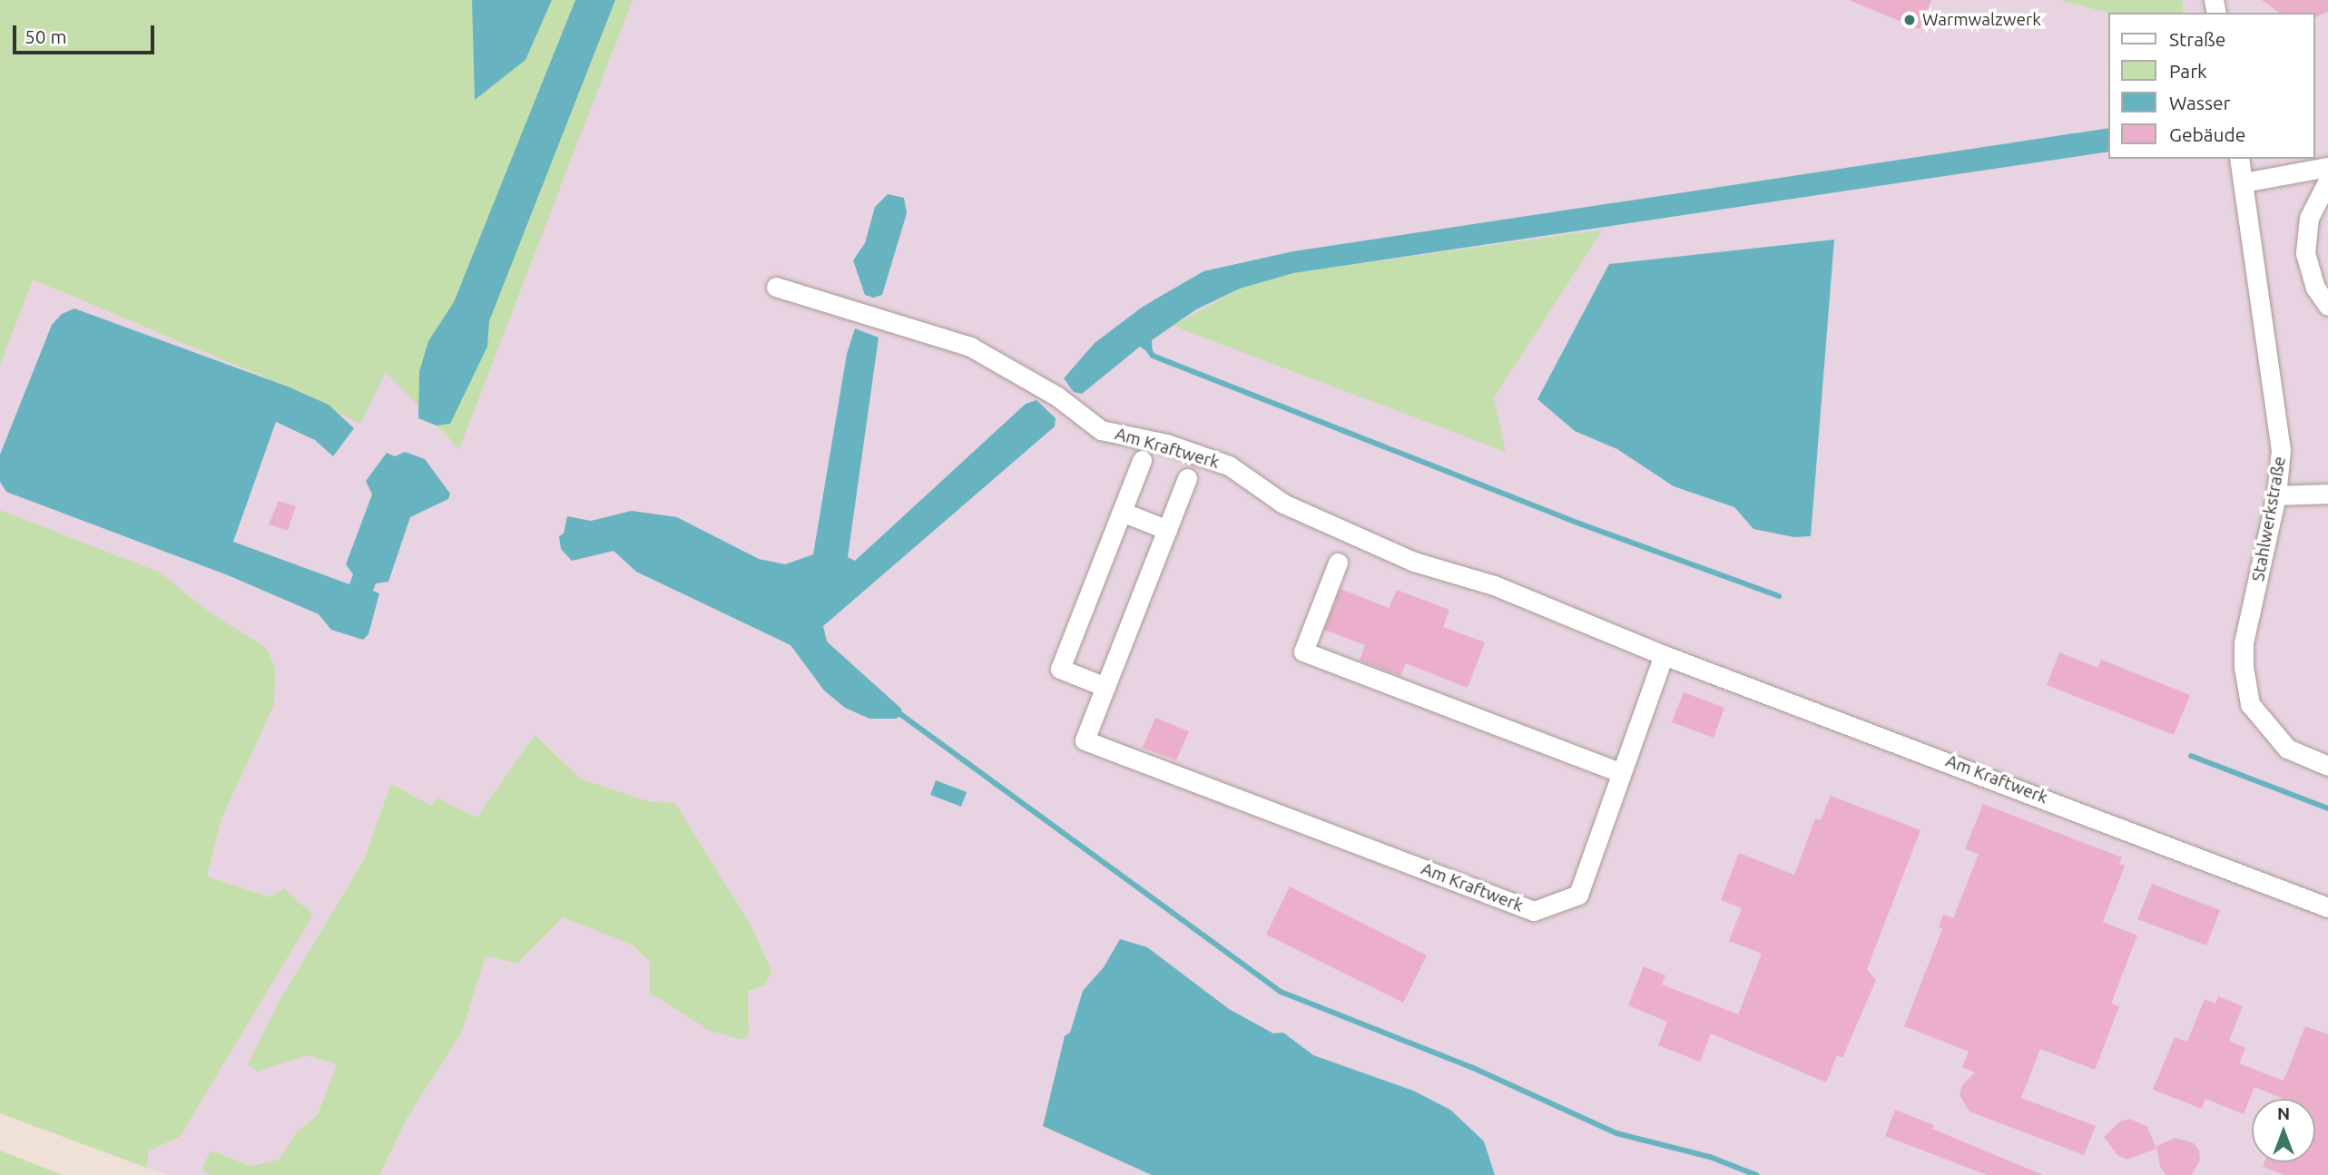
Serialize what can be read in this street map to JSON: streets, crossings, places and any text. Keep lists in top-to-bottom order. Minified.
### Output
{"streets":{"street":["Am Kraftwerk","Stahlwerkstraße"]},"places":["Warmwalzwerk"],"legend":["Straße","Park","Wasser","Gebäude"],"scale_bar":"50 m","north":"top"}
